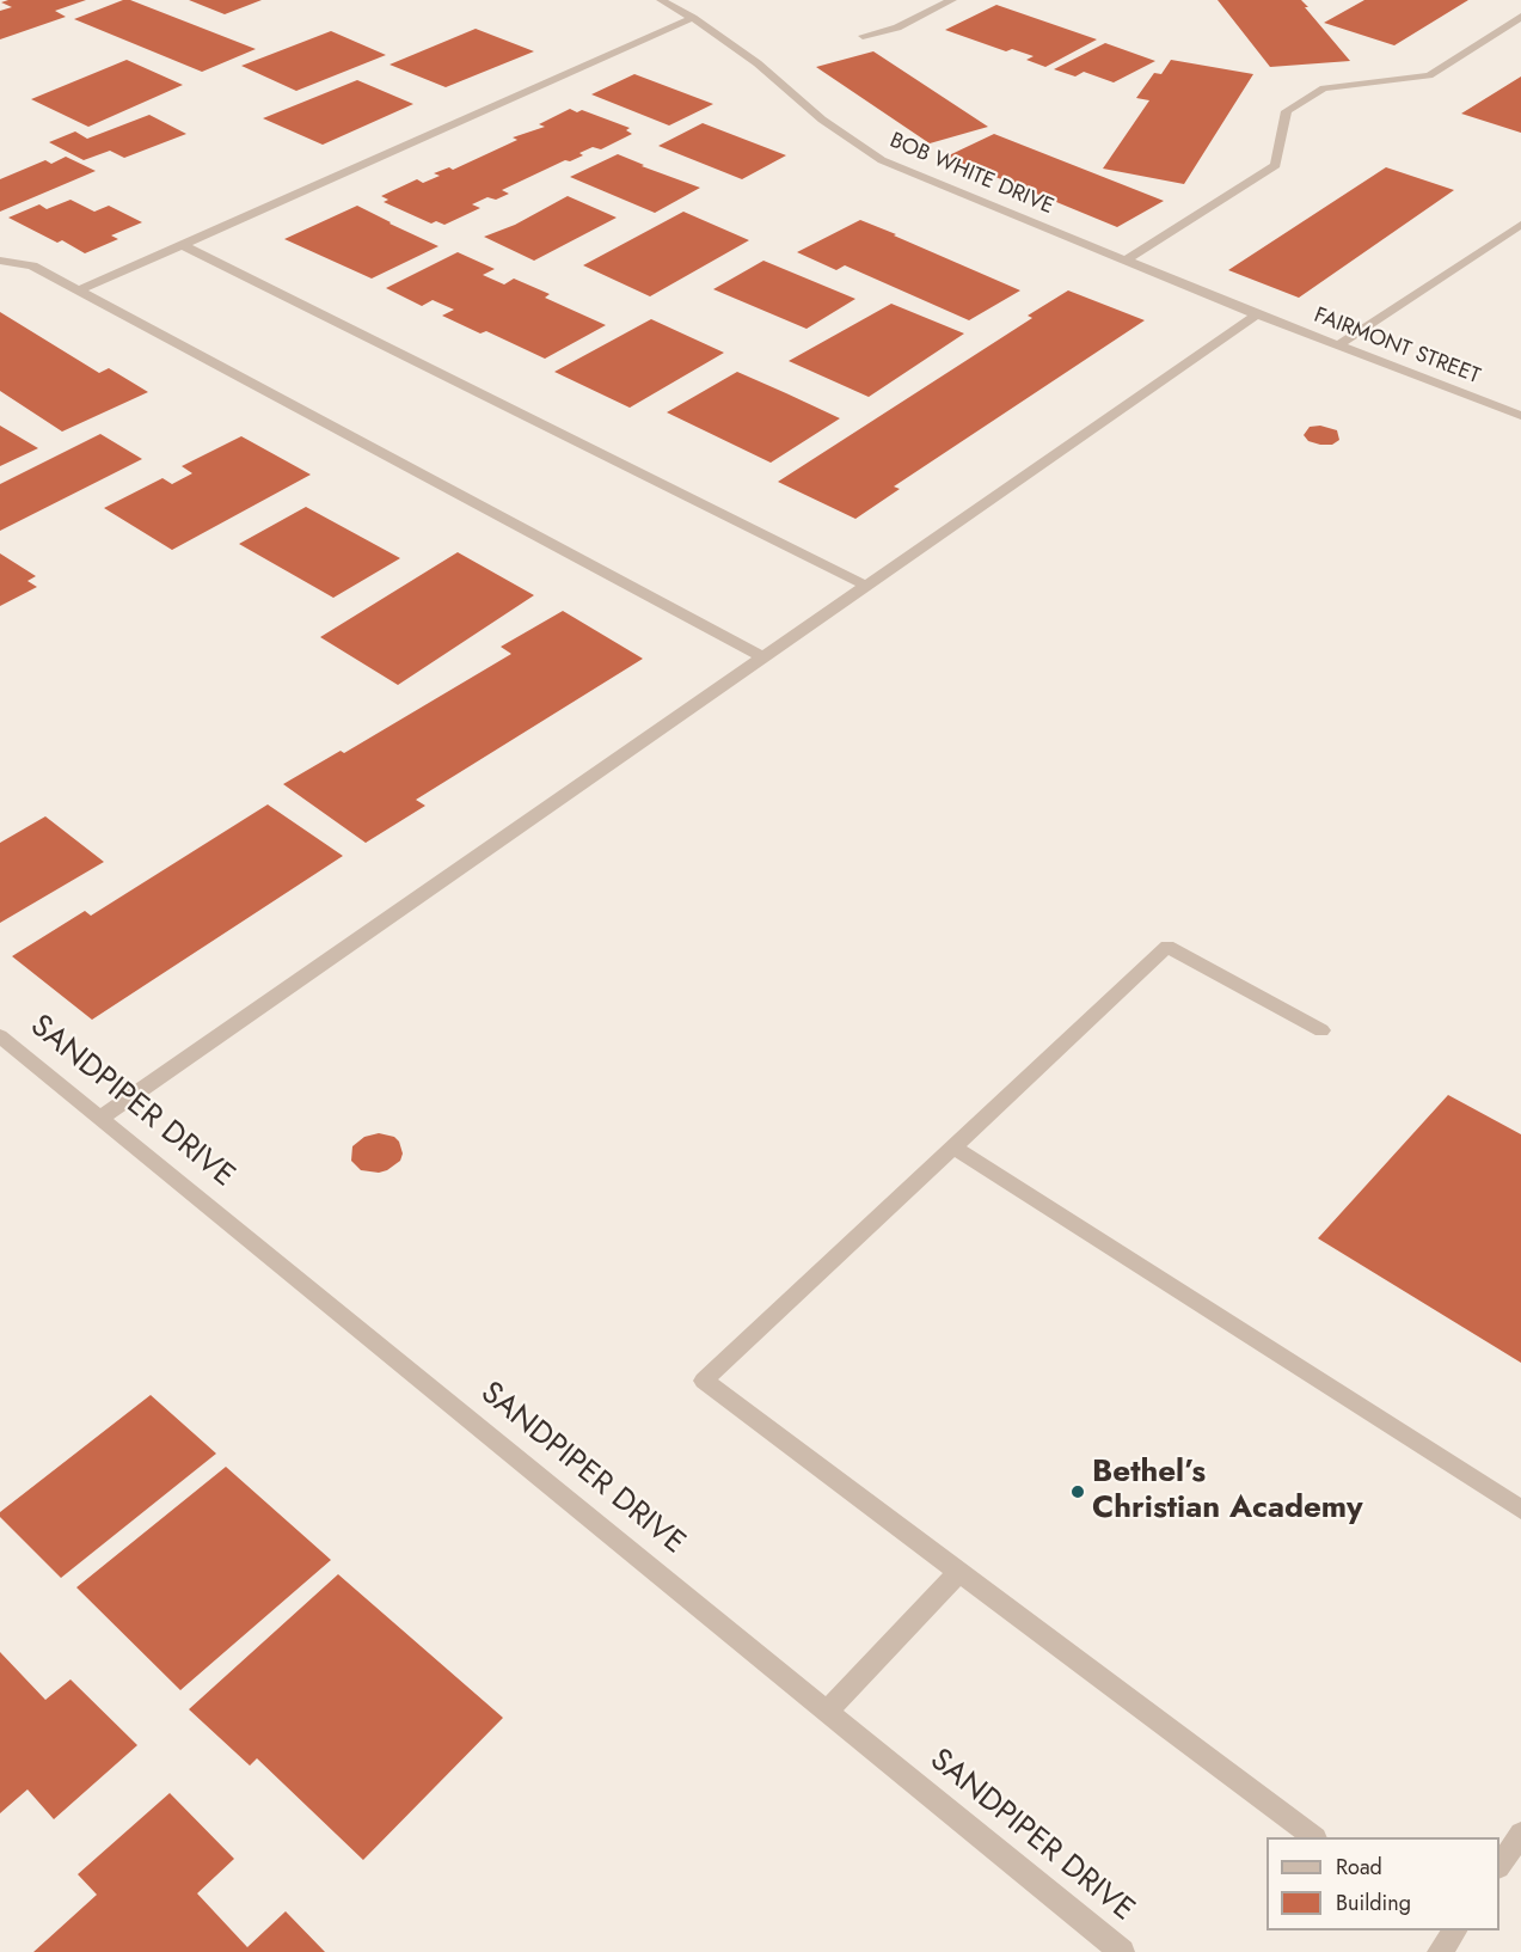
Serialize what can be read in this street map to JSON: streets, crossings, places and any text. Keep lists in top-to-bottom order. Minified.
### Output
{"streets":{"street":["BOB WHITE DRIVE","FAIRMONT STREET","SANDPIPER DRIVE"]},"crossings":[["BOB WHITE DRIVE","FAIRMONT STREET"]],"places":["Bethel’s Christian Academy"],"legend":["Road","Building"]}
